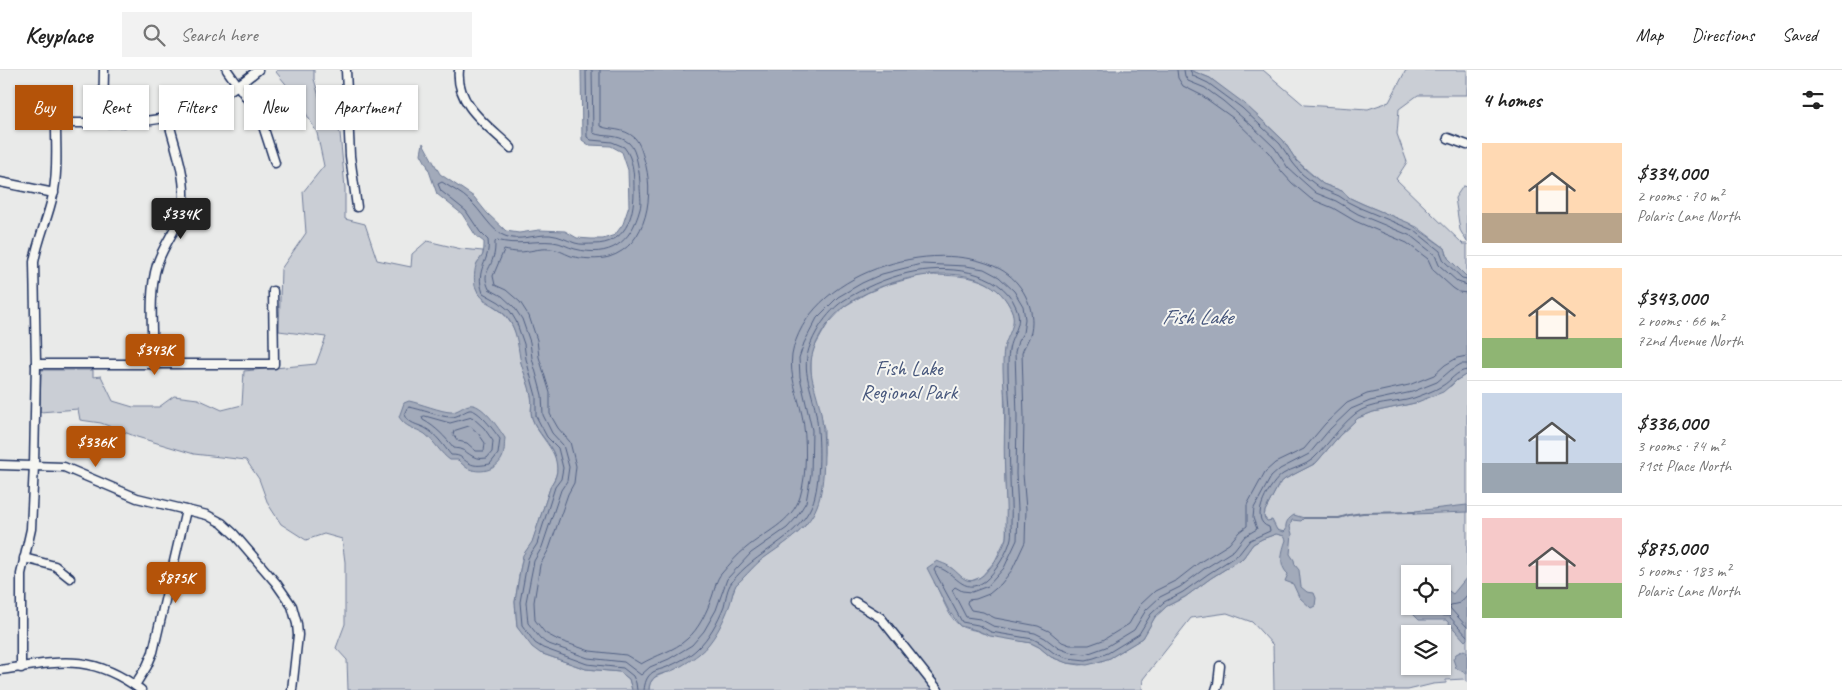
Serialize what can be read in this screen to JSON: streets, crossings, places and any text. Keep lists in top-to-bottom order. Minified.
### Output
{"water":["Fish Lake"],"parks":["Fish Lake Regional Park"],"page":{"header":"Keyplace","search":"Search here","nav":["Map","Directions","Saved"],"heading":"4 homes","chip":["Buy","Rent","Filters","New","Apartment"],"list":[{"name":"$334,000","note":"2 rooms · 70 m² · Polaris Lane North"},{"name":"$343,000","note":"2 rooms · 66 m² · 72nd Avenue North"},{"name":"$336,000","note":"3 rooms · 74 m² · 71st Place North"},{"name":"$875,000","note":"5 rooms · 183 m² · Polaris Lane North"}],"price":["$334K","$343K","$336K","$875K"]}}
